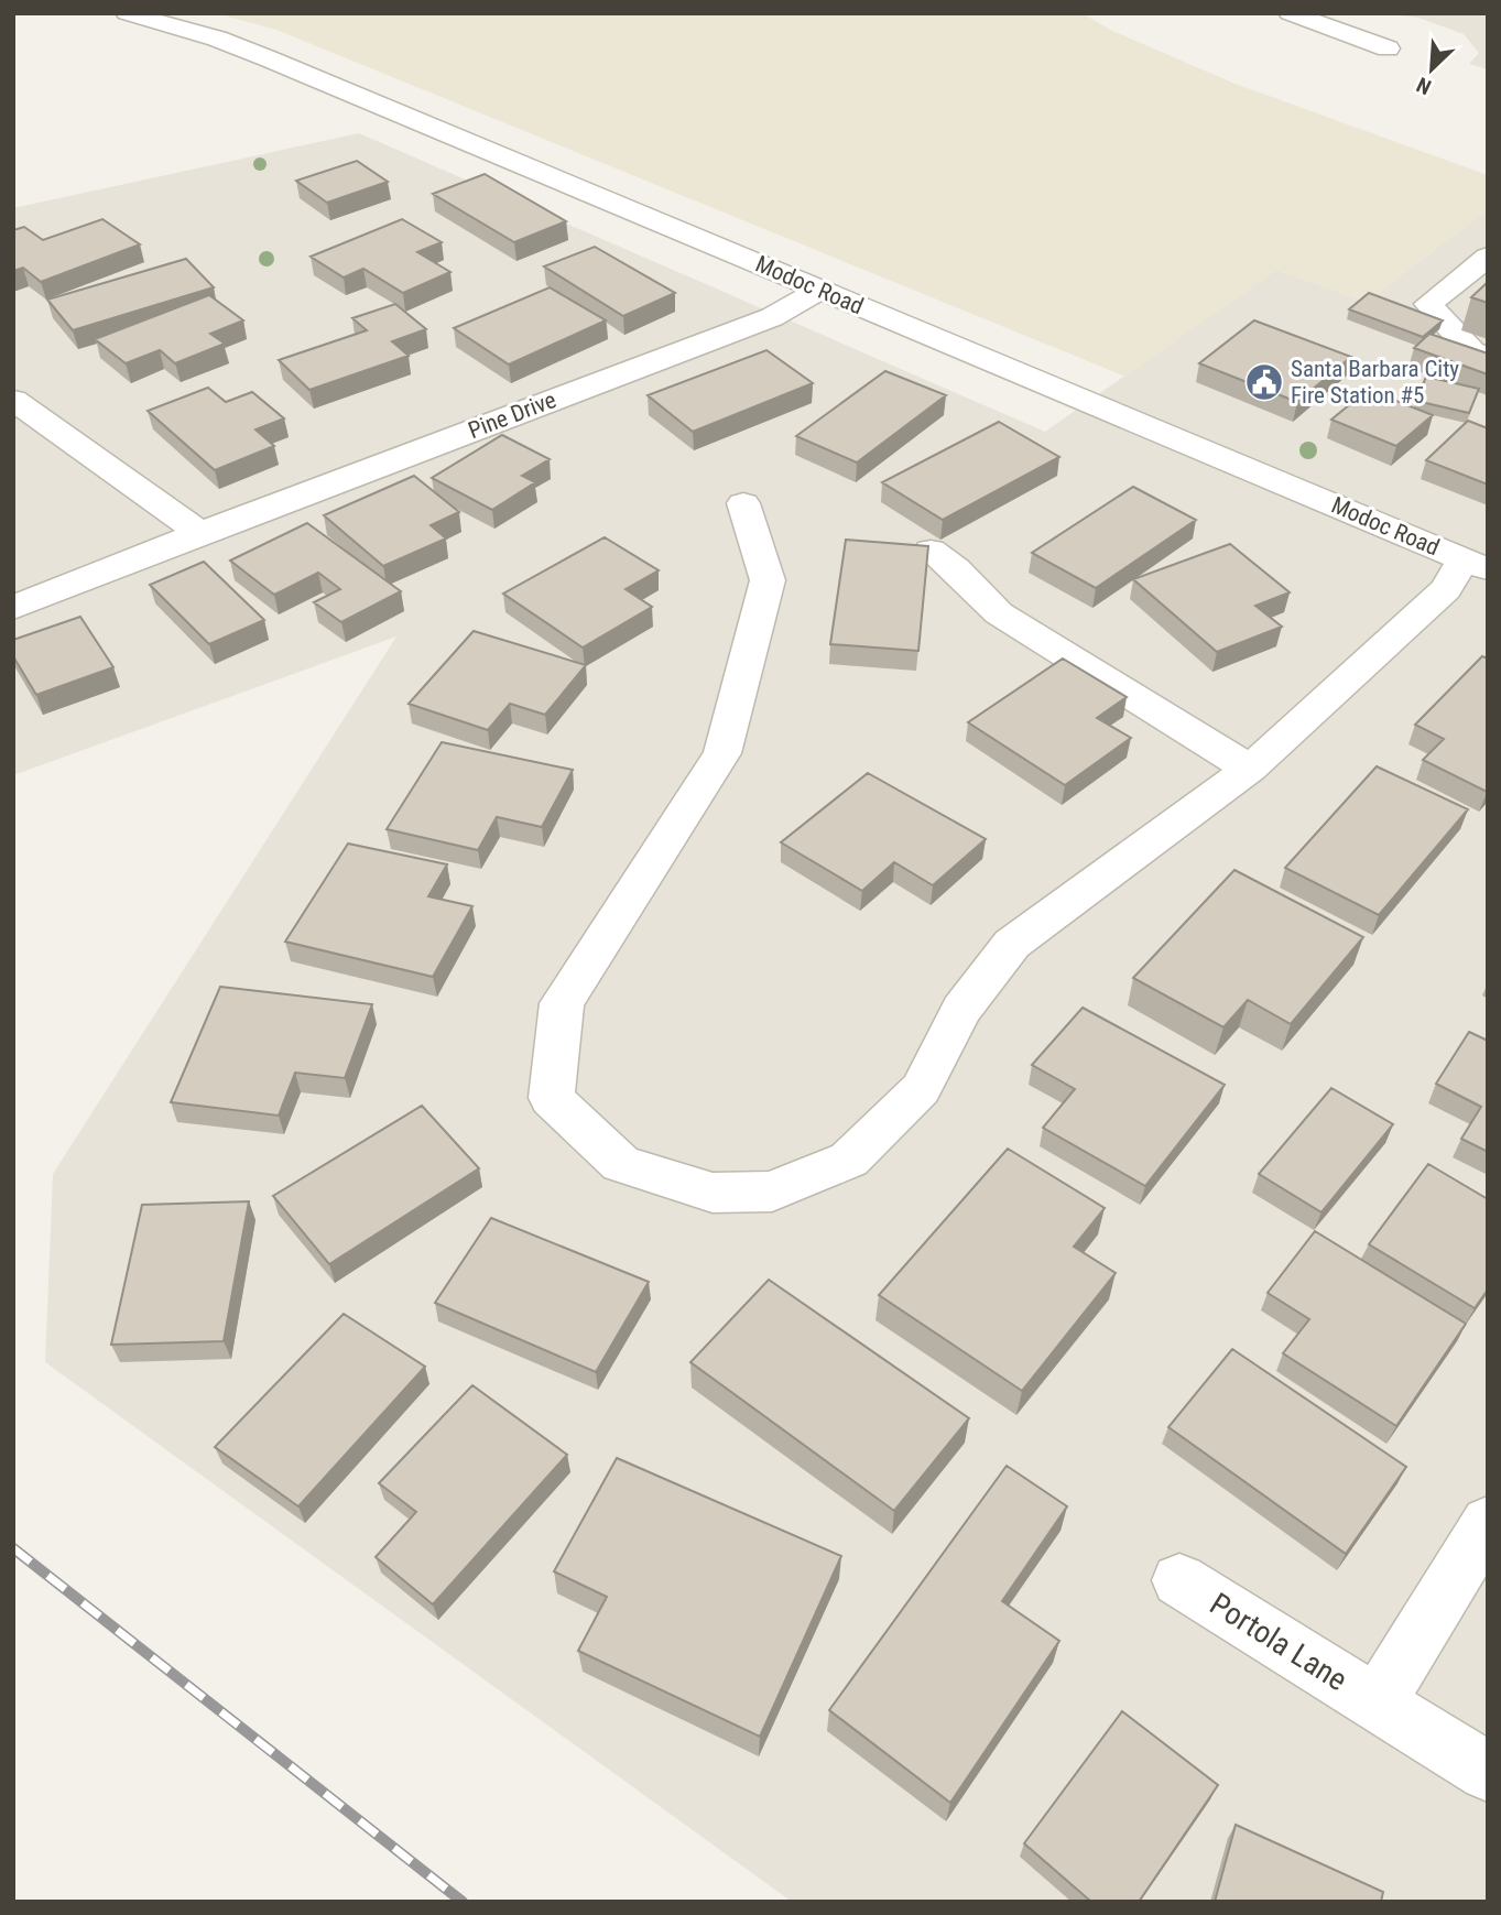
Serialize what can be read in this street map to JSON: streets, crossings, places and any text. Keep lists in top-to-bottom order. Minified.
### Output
{"streets":{"street":["Modoc Road","Pine Drive","Portola Lane"]},"crossings":[["Modoc Road","Pine Drive"]],"places":{"public building":["Santa Barbara City Fire Station #5"]},"north":"bottom left"}
